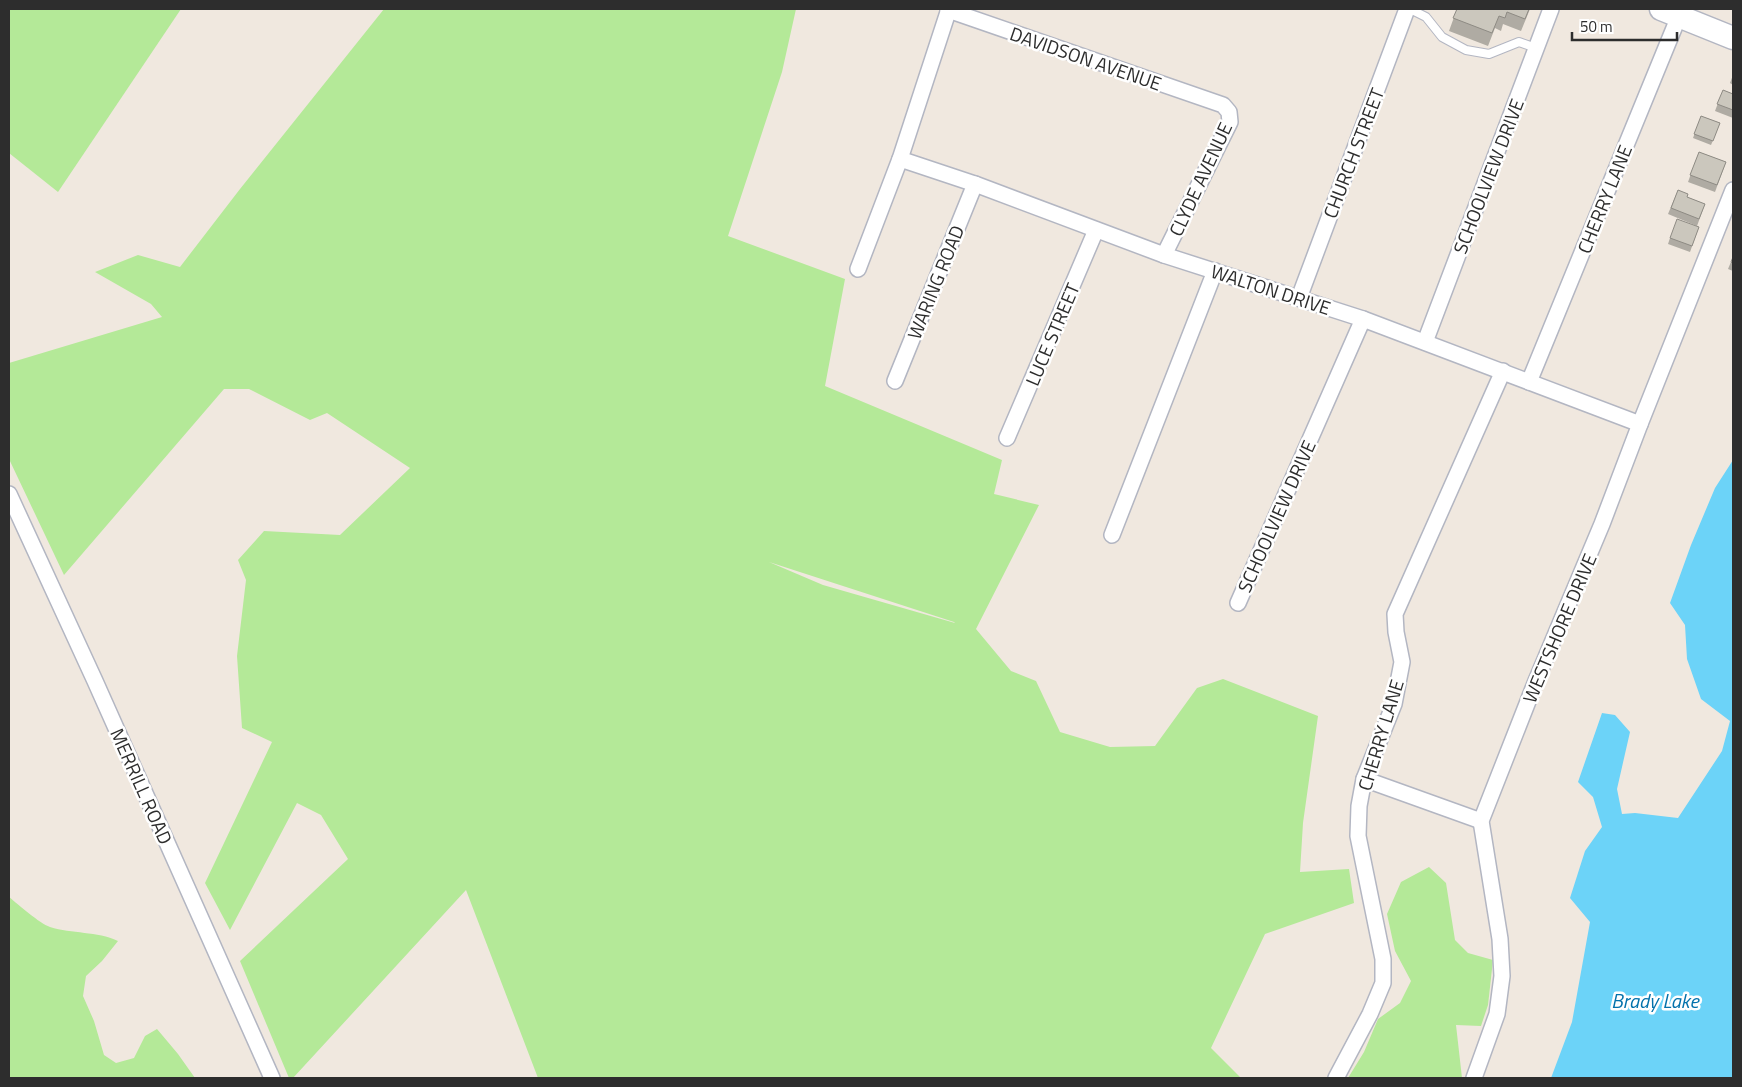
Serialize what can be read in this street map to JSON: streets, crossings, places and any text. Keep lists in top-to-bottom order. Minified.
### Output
{"streets":{"street":["DAVIDSON AVENUE","CHURCH STREET","SCHOOLVIEW DRIVE","CLYDE AVENUE","CHERRY LANE","WARING ROAD","WALTON DRIVE","LUCE STREET","WESTSHORE DRIVE","MERRILL ROAD"]},"crossings":[["DAVIDSON AVENUE","CLYDE AVENUE"],["CHURCH STREET","WALTON DRIVE"],["SCHOOLVIEW DRIVE","WALTON DRIVE"],["CLYDE AVENUE","WALTON DRIVE"],["CHERRY LANE","WALTON DRIVE"],["WARING ROAD","WALTON DRIVE"],["WALTON DRIVE","LUCE STREET"],["WALTON DRIVE","WESTSHORE DRIVE"]],"water":["Brady Lake"],"scale_bar":"50 m"}
